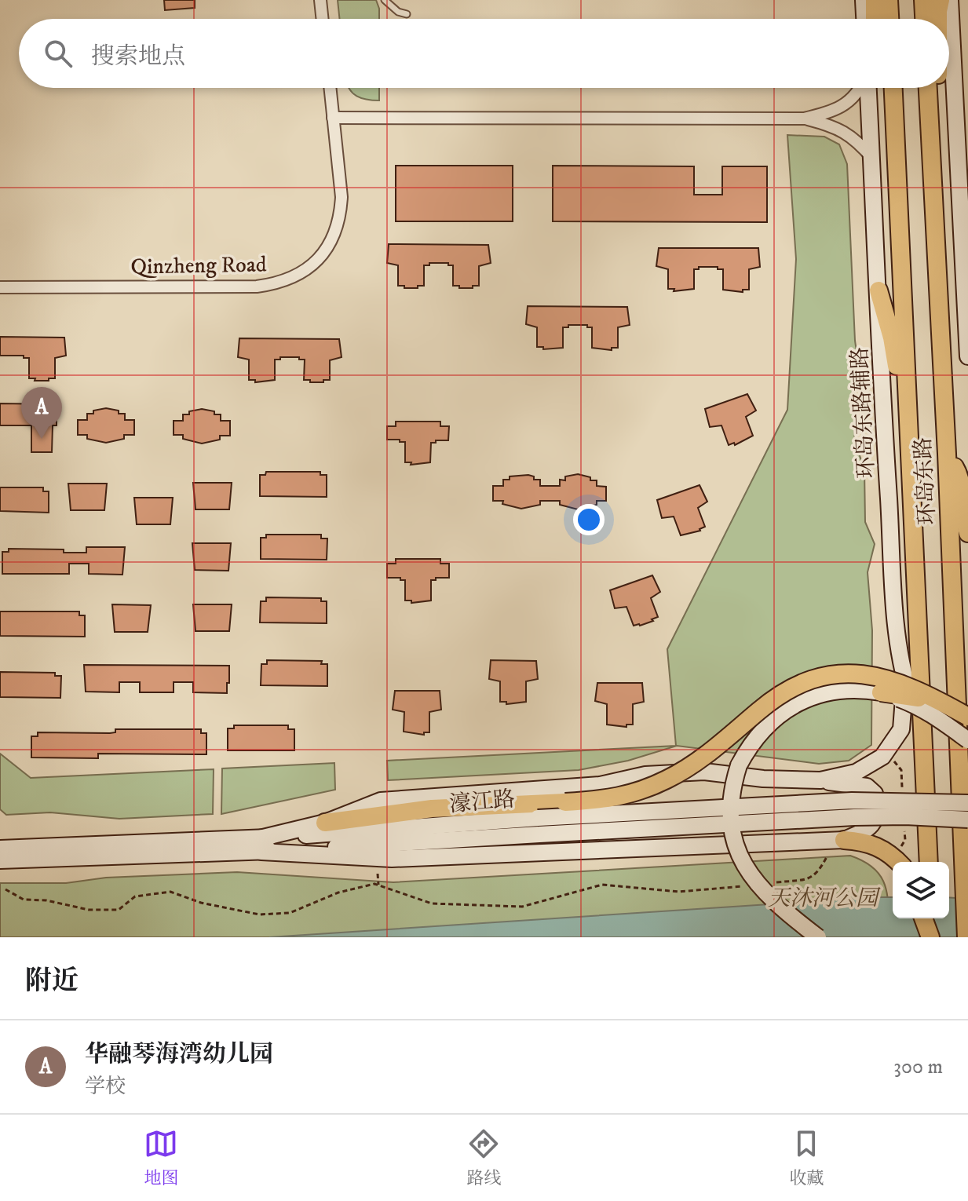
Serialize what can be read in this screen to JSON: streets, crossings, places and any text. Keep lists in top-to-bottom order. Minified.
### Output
{"streets":{"main road":["环岛东路辅路","环岛东路","濠江路"],"street":["Qinzheng Road"]},"crossings":[["环岛东路辅路","环岛东路"]],"parks":["天沐河公园"],"page":{"search":"搜索地点","pins":"A","heading":"附近","list":[{"mark":"A","name":"华融琴海湾幼儿园","note":"学校","value":"300 m"}],"nav":["地图","路线","收藏"]}}
